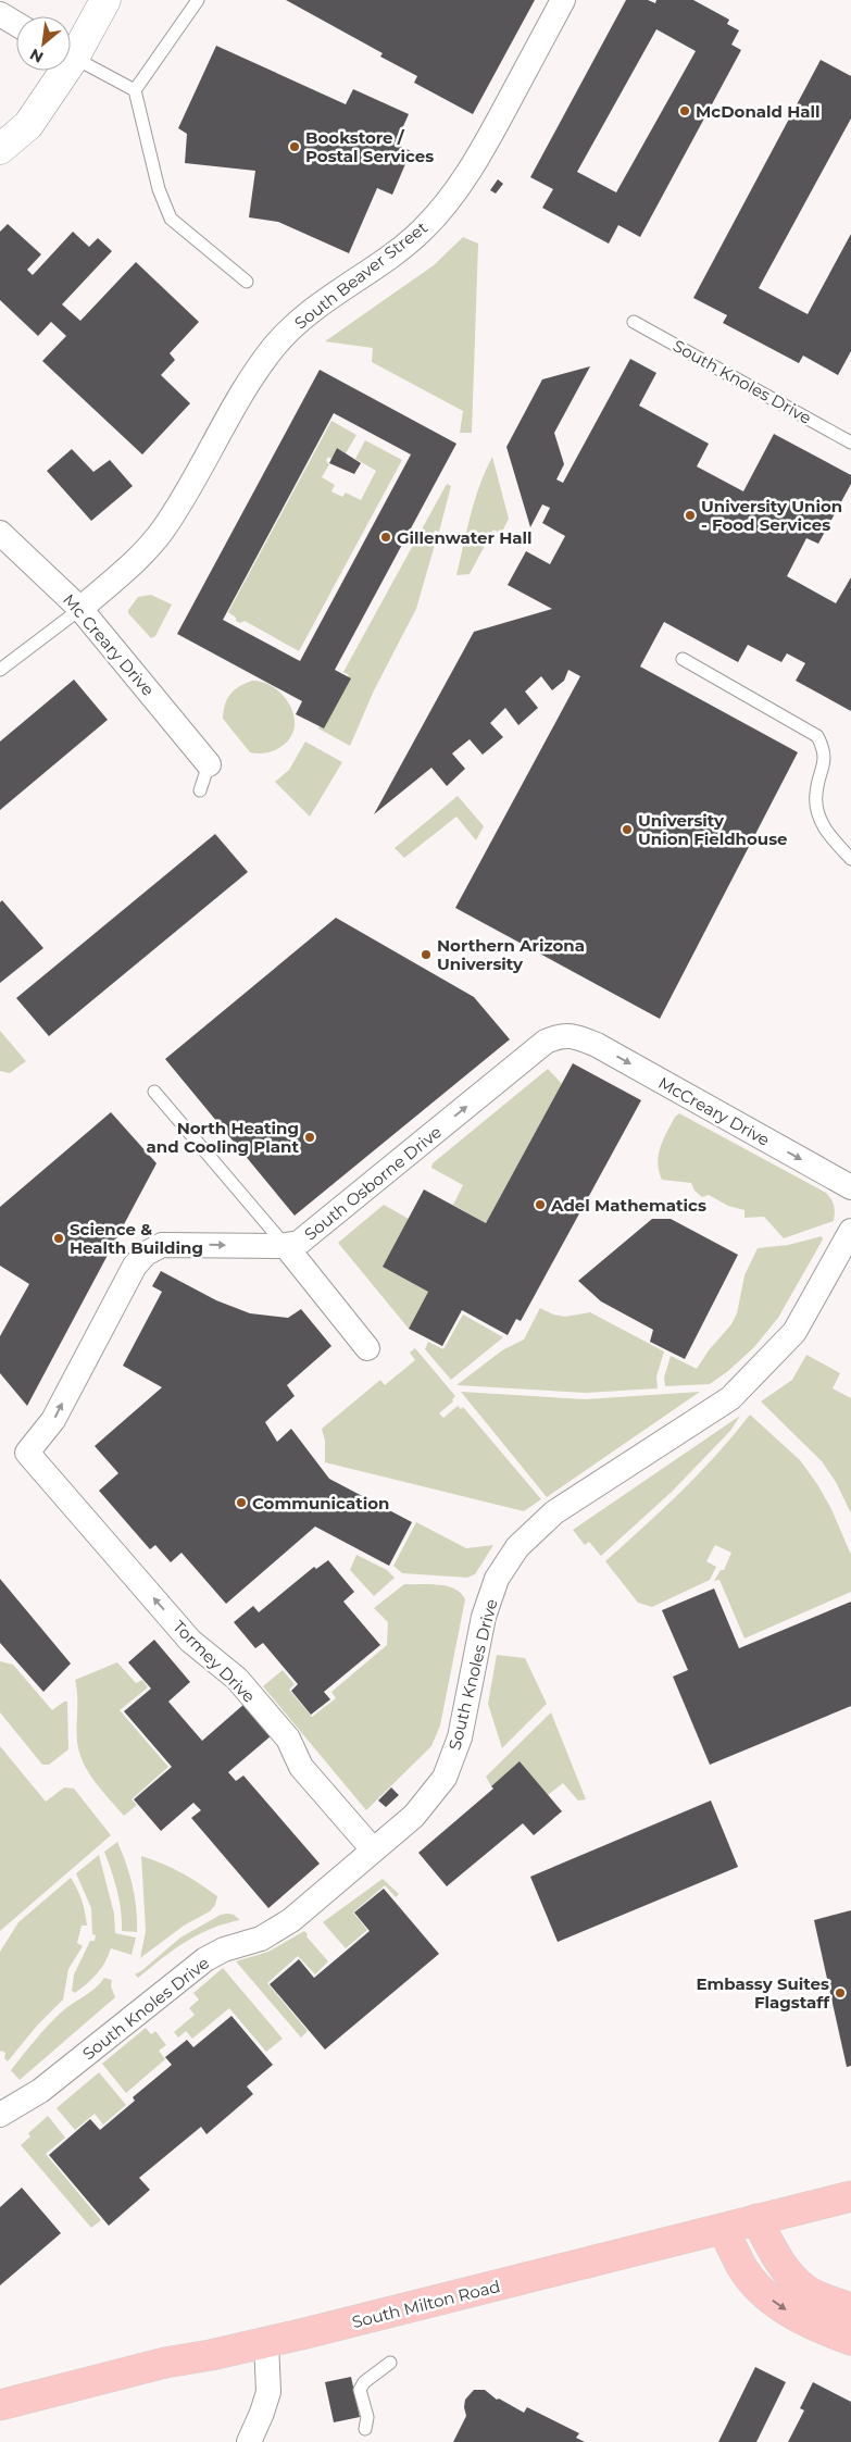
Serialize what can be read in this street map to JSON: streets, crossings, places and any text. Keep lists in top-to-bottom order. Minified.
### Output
{"streets":{"main road":["South Milton Road"],"street":["South Beaver Street","South Knoles Drive","Mc Creary Drive","McCreary Drive","South Osborne Drive","Tormey Drive"]},"crossings":[["South Beaver Street","Mc Creary Drive"],["South Knoles Drive","Tormey Drive"],["McCreary Drive","South Osborne Drive"],["South Osborne Drive","Tormey Drive"]],"one_way":["McCreary Drive","South Osborne Drive","Tormey Drive"],"places":["McDonald Hall","Bookstore / Postal Services","University Union - Food Services","Gillenwater Hall","University Union Fieldhouse","Northern Arizona University","North Heating and Cooling Plant","Adel Mathematics","Science & Health Building","Communication","Embassy Suites Flagstaff"],"north":"bottom left"}
